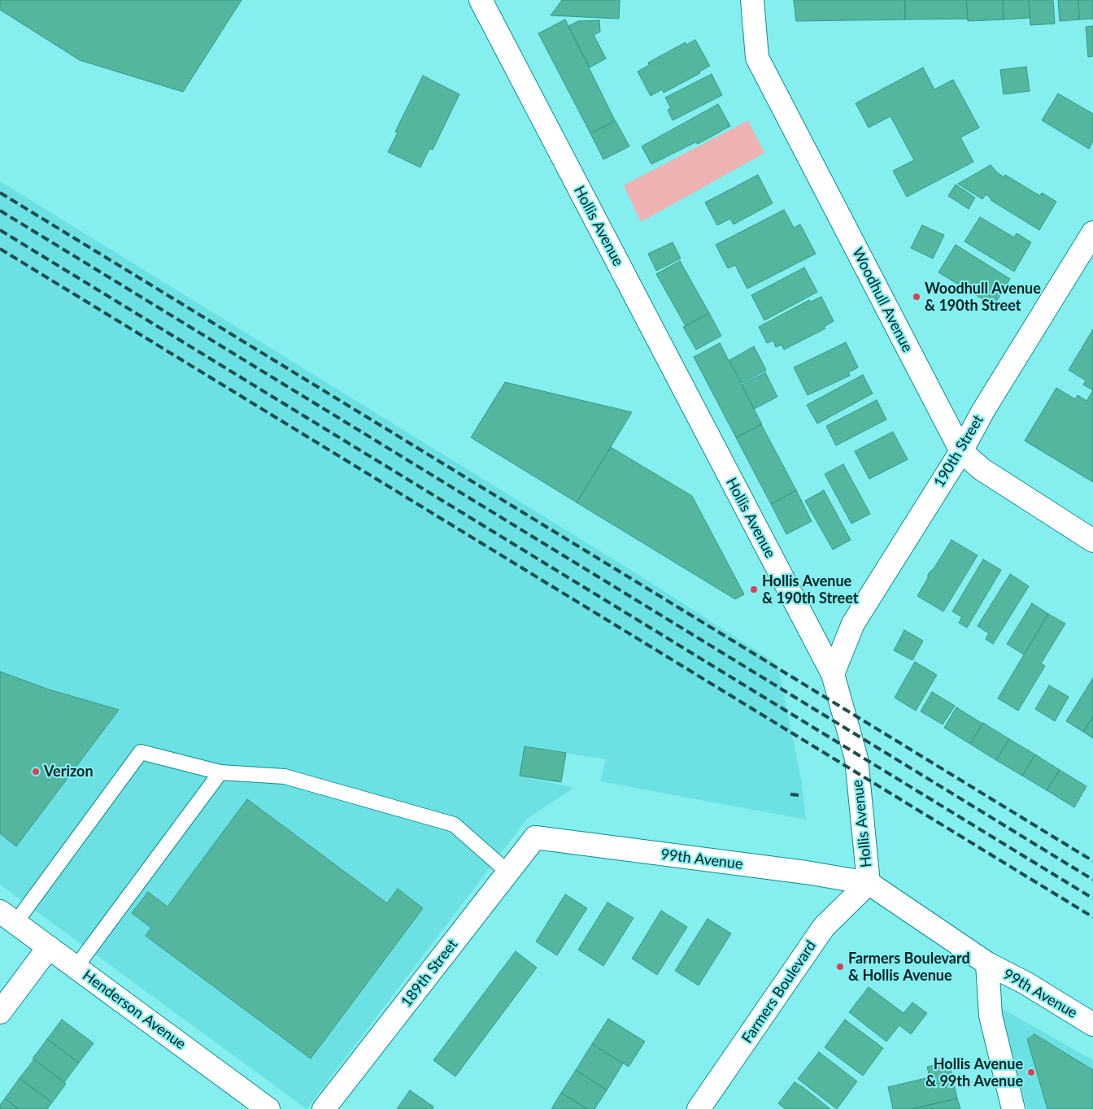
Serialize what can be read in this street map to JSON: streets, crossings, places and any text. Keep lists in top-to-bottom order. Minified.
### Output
{"streets":{"street":["Hollis Avenue","Woodhull Avenue","190th Street","99th Avenue","189th Street","Farmers Boulevard","Henderson Avenue"]},"crossings":[["Hollis Avenue","190th Street"],["Hollis Avenue","99th Avenue"],["Hollis Avenue","Farmers Boulevard"],["Woodhull Avenue","190th Street"],["99th Avenue","189th Street"],["99th Avenue","Farmers Boulevard"]],"places":["Woodhull Avenue & 190th Street","Hollis Avenue & 190th Street","Verizon","Farmers Boulevard & Hollis Avenue","Hollis Avenue & 99th Avenue"]}
